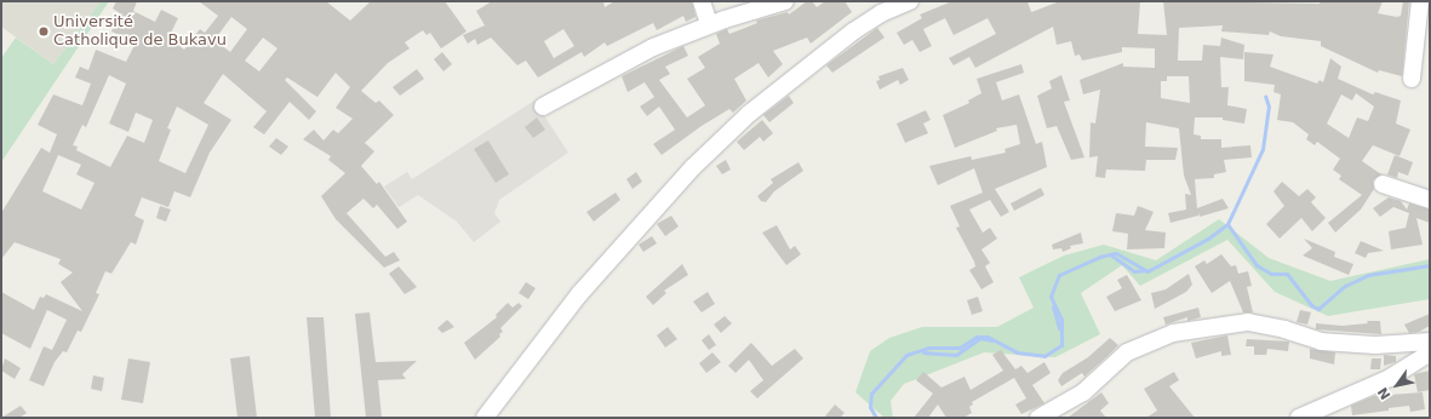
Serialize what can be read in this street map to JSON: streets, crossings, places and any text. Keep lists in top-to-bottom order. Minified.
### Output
{"places":["Université Catholique de Bukavu"],"north":"bottom left"}
